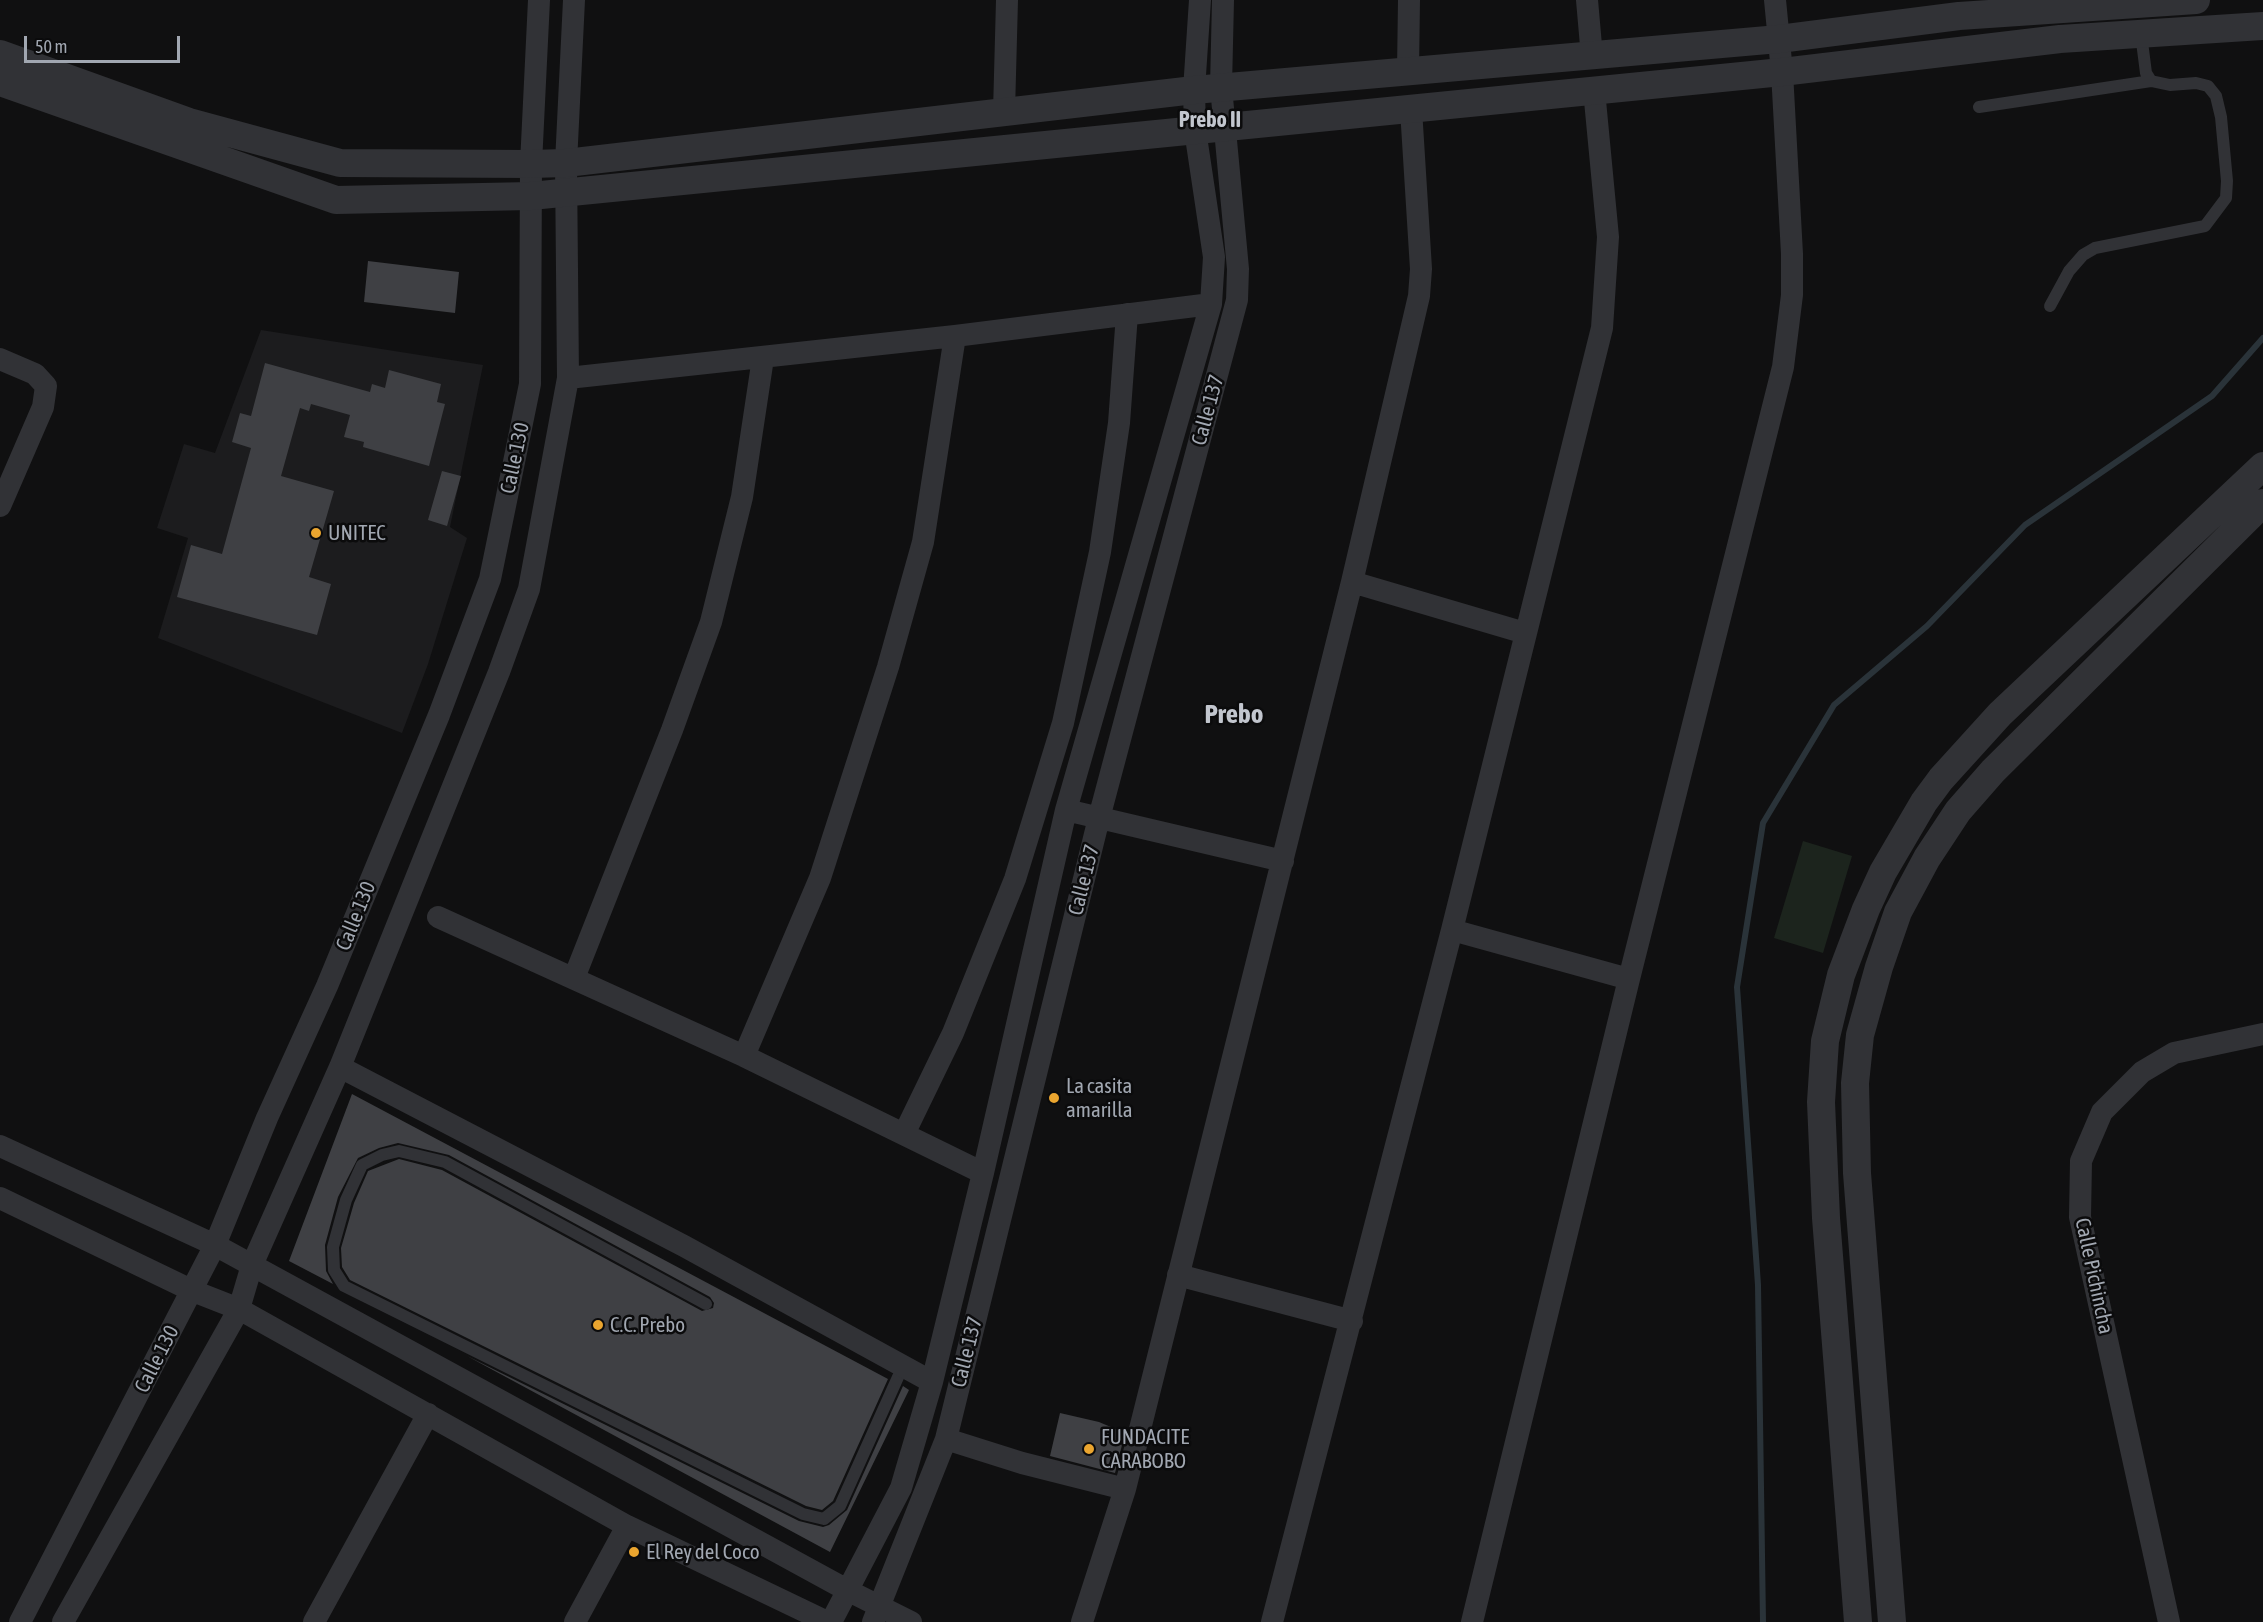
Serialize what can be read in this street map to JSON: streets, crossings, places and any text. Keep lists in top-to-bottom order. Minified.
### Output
{"streets":{"street":["Calle 137","Calle 130","Calle Pichincha"]},"districts":["Prebo II","Prebo"],"places":["UNITEC","La casita amarilla","C.C. Prebo","FUNDACITE CARABOBO","El Rey del Coco"],"scale_bar":"50 m"}
